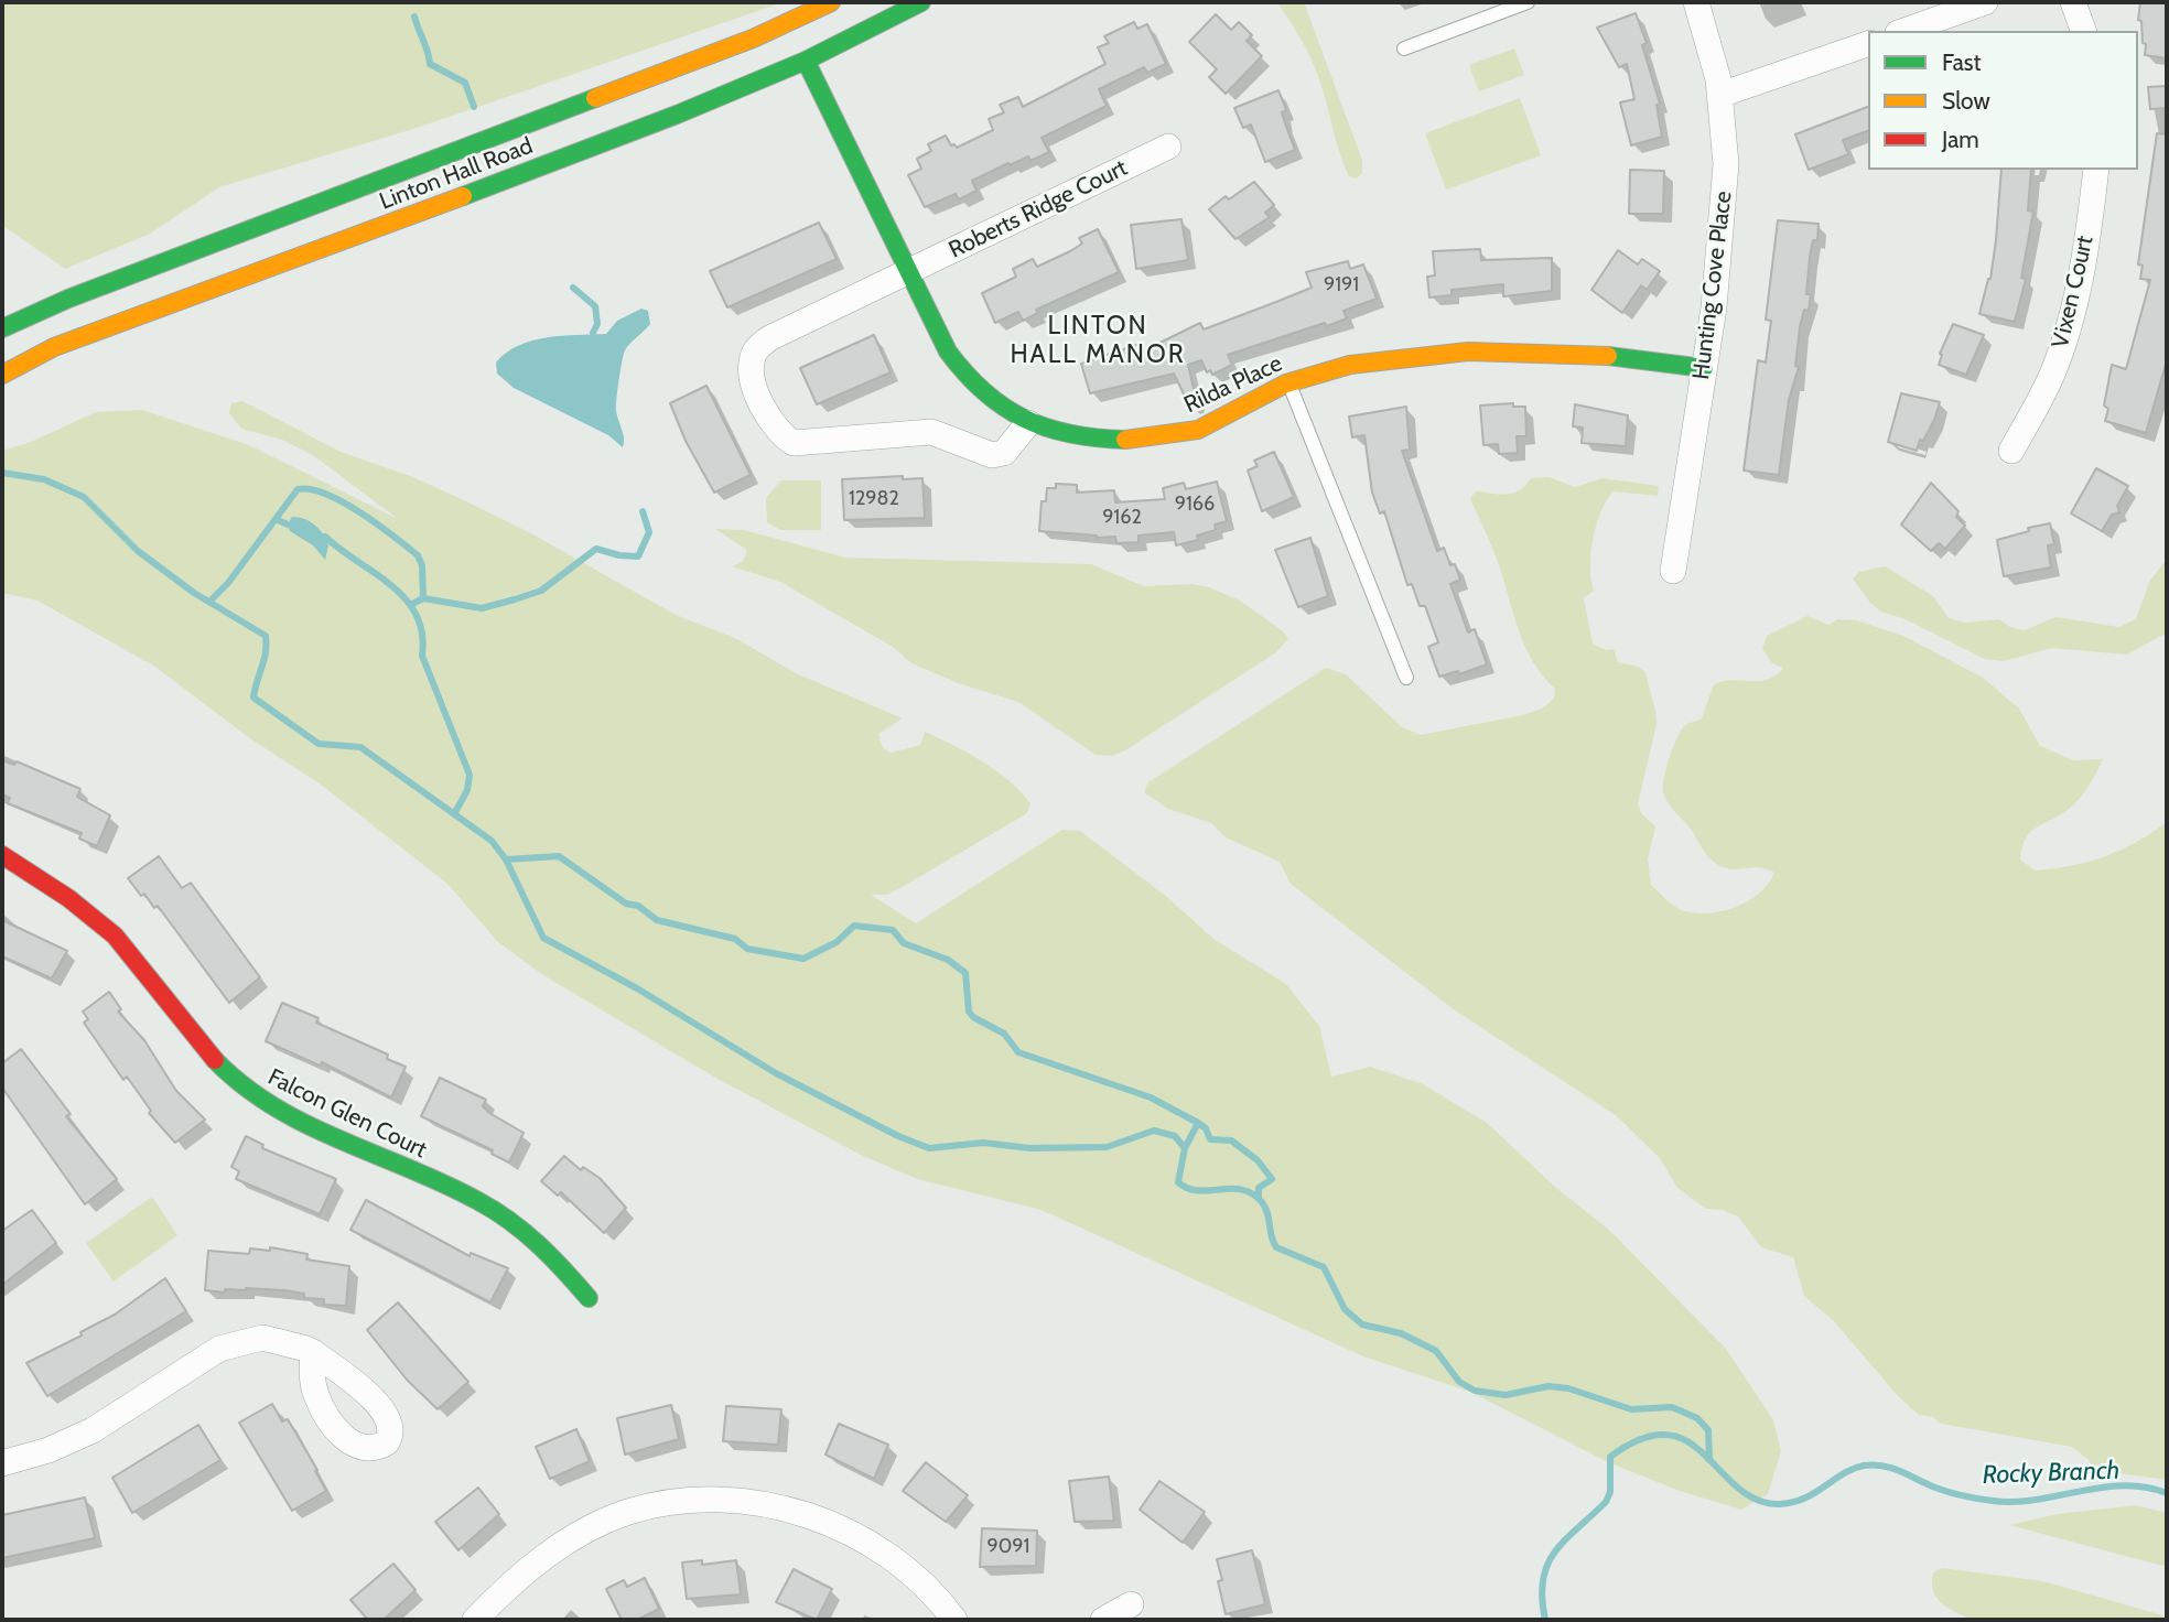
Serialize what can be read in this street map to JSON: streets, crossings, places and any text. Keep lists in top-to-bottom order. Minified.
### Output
{"streets":{"main road":["Linton Hall Road","Rilda Place","Falcon Glen Court"],"street":["Roberts Ridge Court","Hunting Cove Place","Vixen Court"]},"crossings":[["Linton Hall Road","Rilda Place"],["Roberts Ridge Court","Rilda Place"],["Hunting Cove Place","Rilda Place"]],"districts":["LINTON HALL MANOR"],"water":["Rocky Branch"],"house_numbers":["9191","12982","9166","9162","9091"],"legend":["Fast","Slow","Jam"]}
